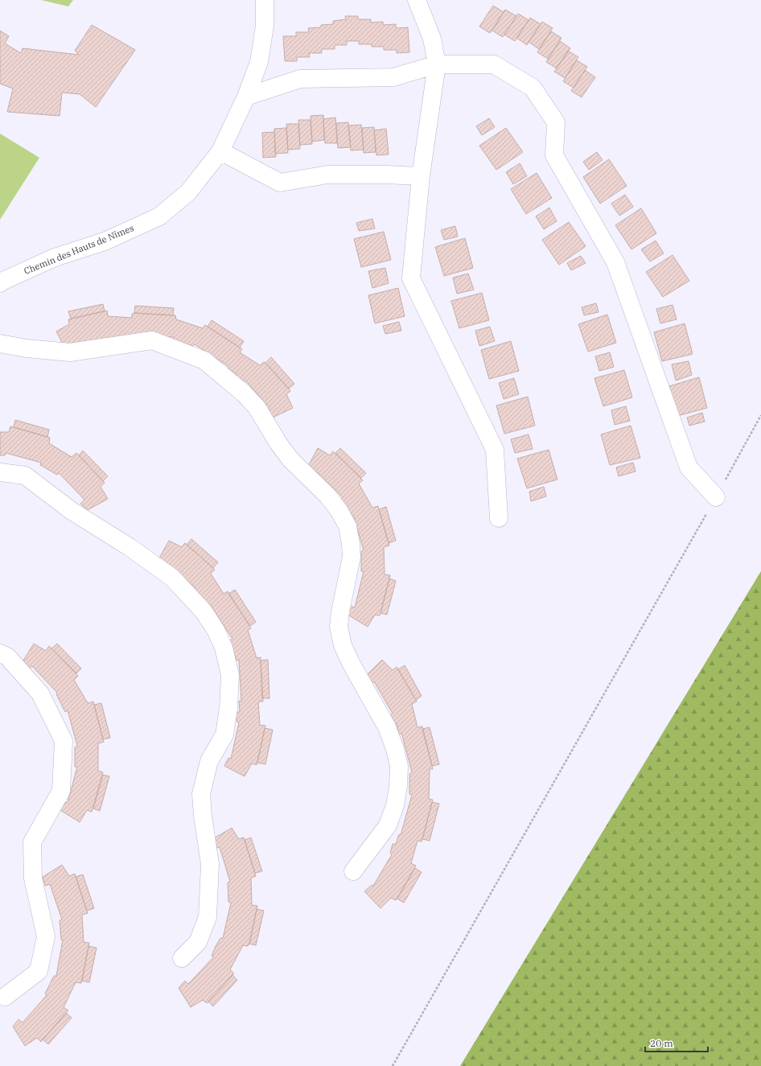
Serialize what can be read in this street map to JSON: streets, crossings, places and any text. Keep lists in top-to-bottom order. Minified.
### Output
{"streets":{"street":["Chemin des Hauts de Nîmes"]},"scale_bar":"20 m"}
